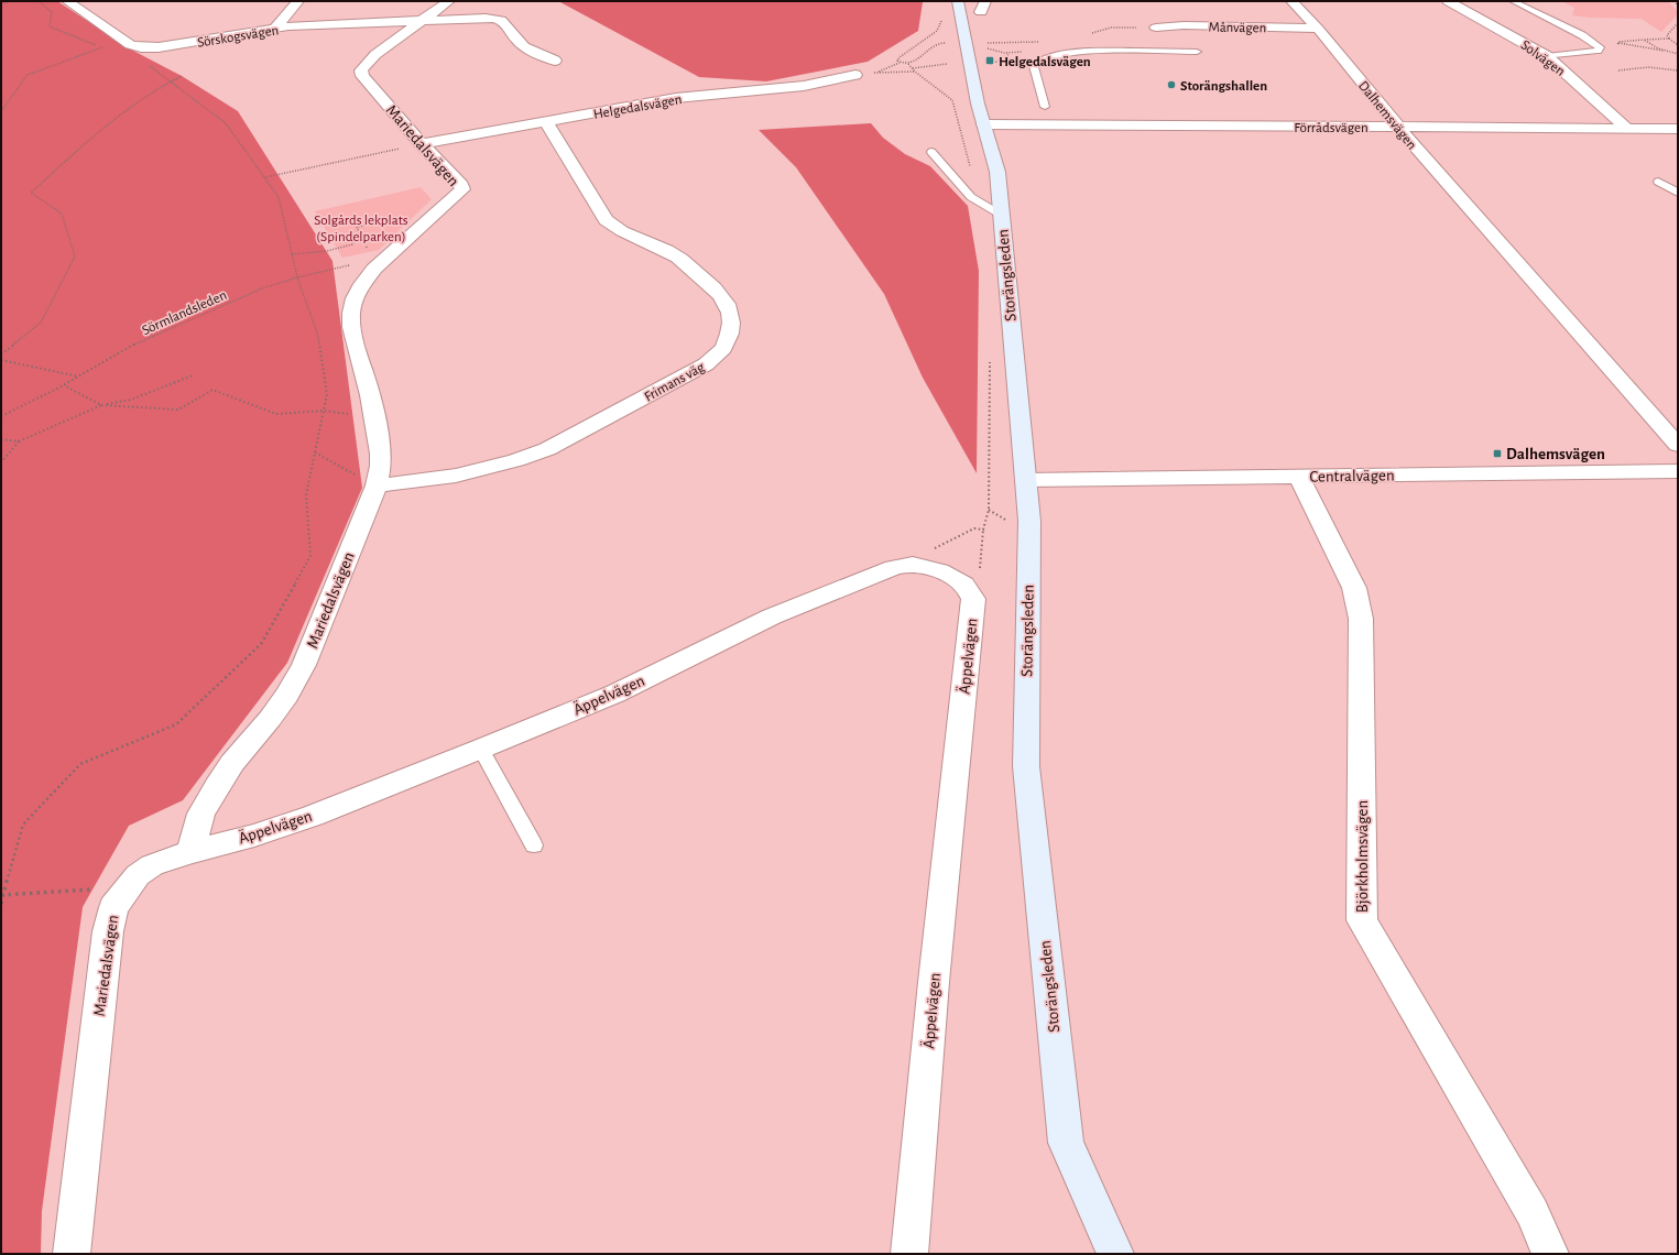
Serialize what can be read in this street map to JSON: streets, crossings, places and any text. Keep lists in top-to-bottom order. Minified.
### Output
{"streets":{"main road":["Storängsleden"],"street":["Månvägen","Sörskogsvägen","Solvägen","Helgedalsvägen","Dalhemsvägen","Förrådsvägen","Mariedalsvägen","Frimans väg","Centralvägen","Äppelvägen","Björkholmsvägen"],"path":["Sörmlandsleden"]},"crossings":[["Månvägen","Dalhemsvägen"],["Sörskogsvägen","Mariedalsvägen"],["Solvägen","Förrådsvägen"],["Helgedalsvägen","Mariedalsvägen"],["Helgedalsvägen","Frimans väg"],["Dalhemsvägen","Förrådsvägen"],["Förrådsvägen","Storängsleden"],["Mariedalsvägen","Sörmlandsleden"],["Mariedalsvägen","Frimans väg"],["Mariedalsvägen","Äppelvägen"],["Storängsleden","Centralvägen"],["Centralvägen","Björkholmsvägen"]],"parks":["Solgårds lekplats (Spindelparken)"],"places":{"transit":["Helgedalsvägen","Dalhemsvägen"],"other":["Storängshallen"]}}
